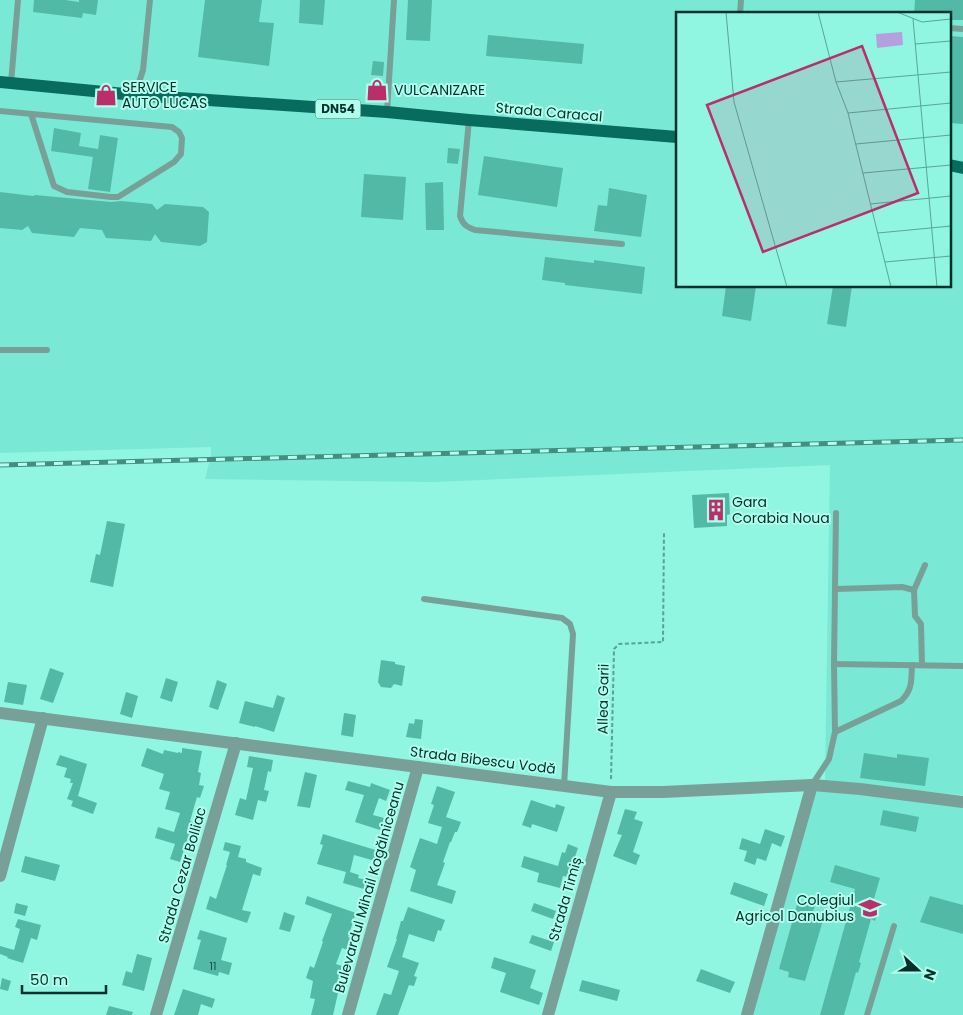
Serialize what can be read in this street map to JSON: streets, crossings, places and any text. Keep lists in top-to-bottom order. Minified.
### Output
{"streets":{"main road":["DN54","Strada Caracal"],"street":["Strada Bibescu Vodă","Strada Cezar Bolliac","Bulevardul Mihail Kogălniceanu","Strada Timiș"],"path":["Allea Garii"]},"crossings":[["Allea Garii","Strada Bibescu Vodă"],["Allea Garii","Strada Timiș"],["Strada Bibescu Vodă","Strada Cezar Bolliac"],["Strada Bibescu Vodă","Bulevardul Mihail Kogălniceanu"],["Strada Bibescu Vodă","Strada Timiș"]],"places":{"shop":["VULCANIZARE","SERVICE AUTO LUCAS"],"building":["Gara Corabia Noua"],"school or university":["Colegiul Agricol Danubius"]},"house_numbers":["11"],"scale_bar":"50 m","north":"right"}
